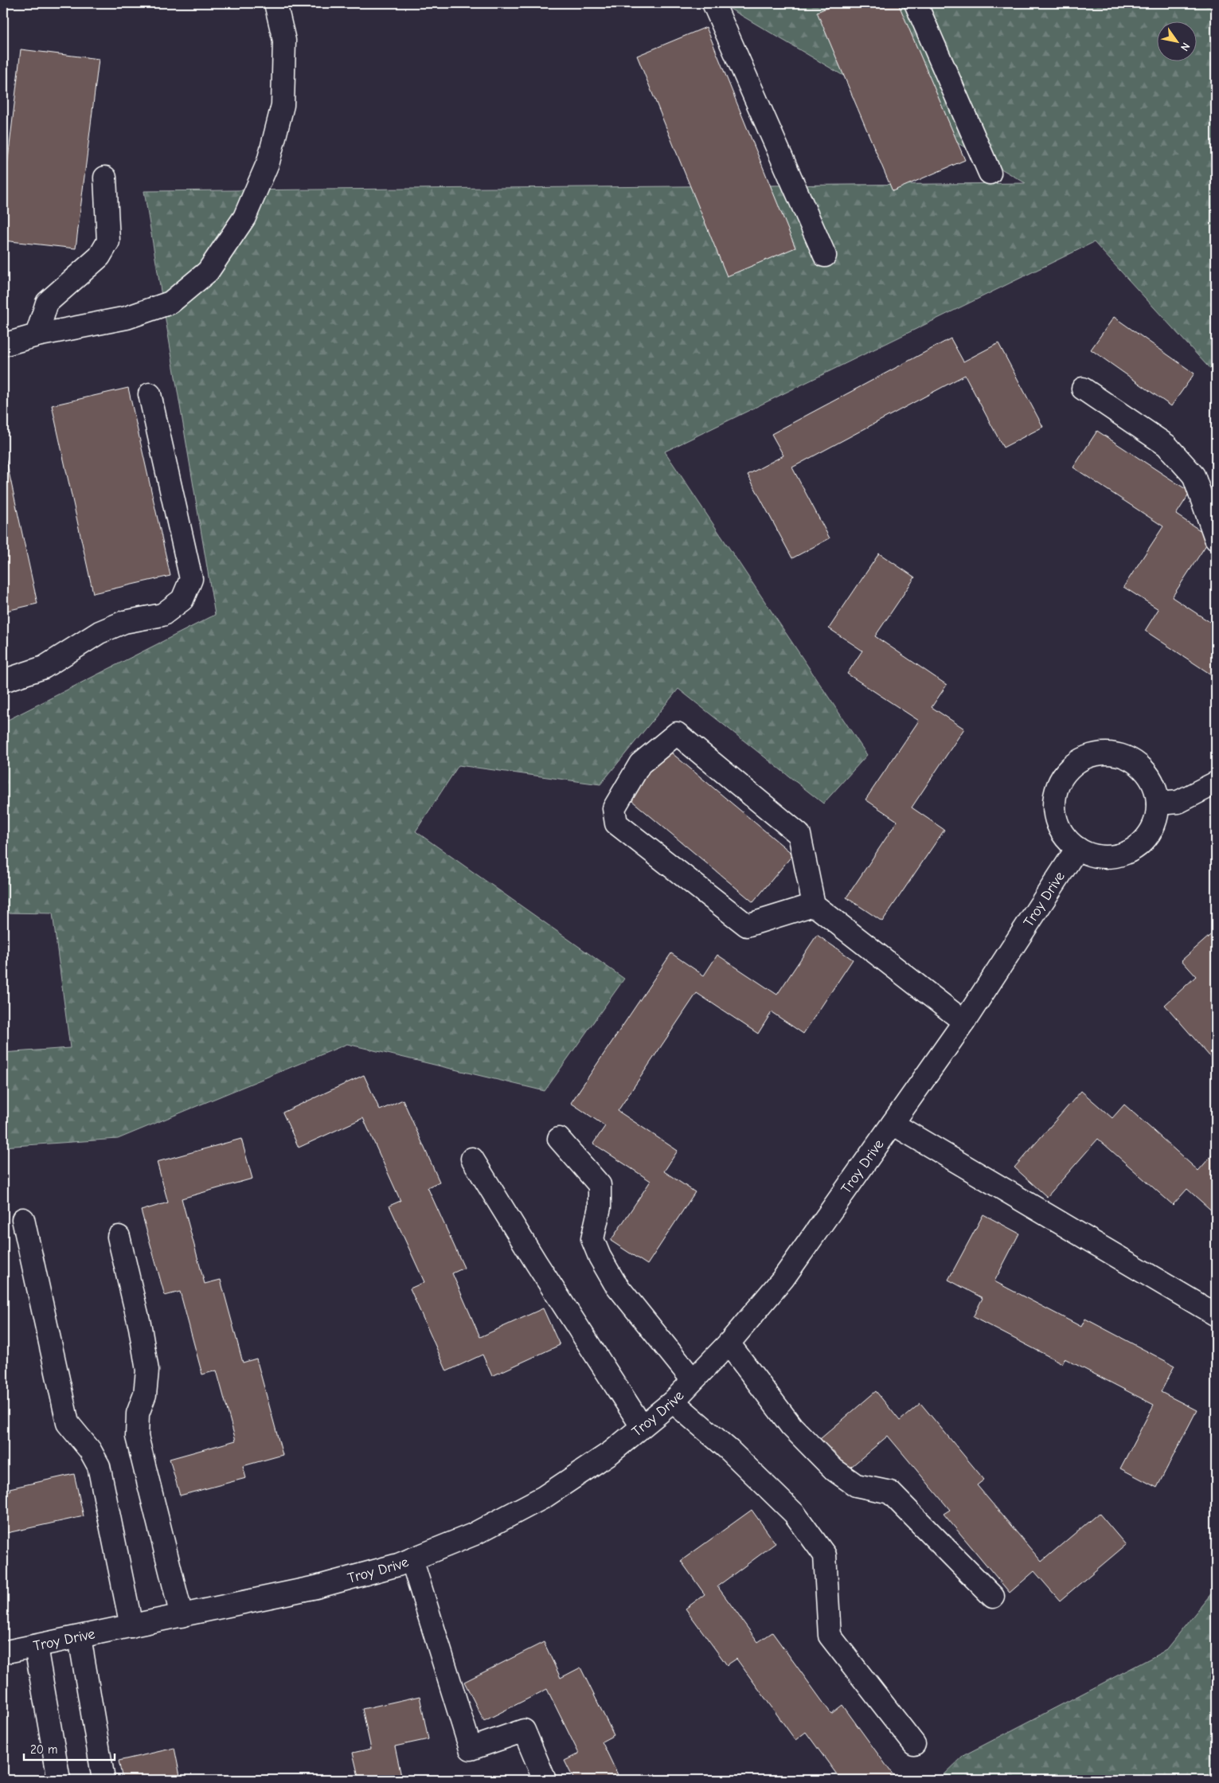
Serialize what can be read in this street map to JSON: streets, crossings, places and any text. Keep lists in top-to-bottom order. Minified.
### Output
{"streets":{"street":["Troy Drive"]},"scale_bar":"20 m","north":"bottom right"}
